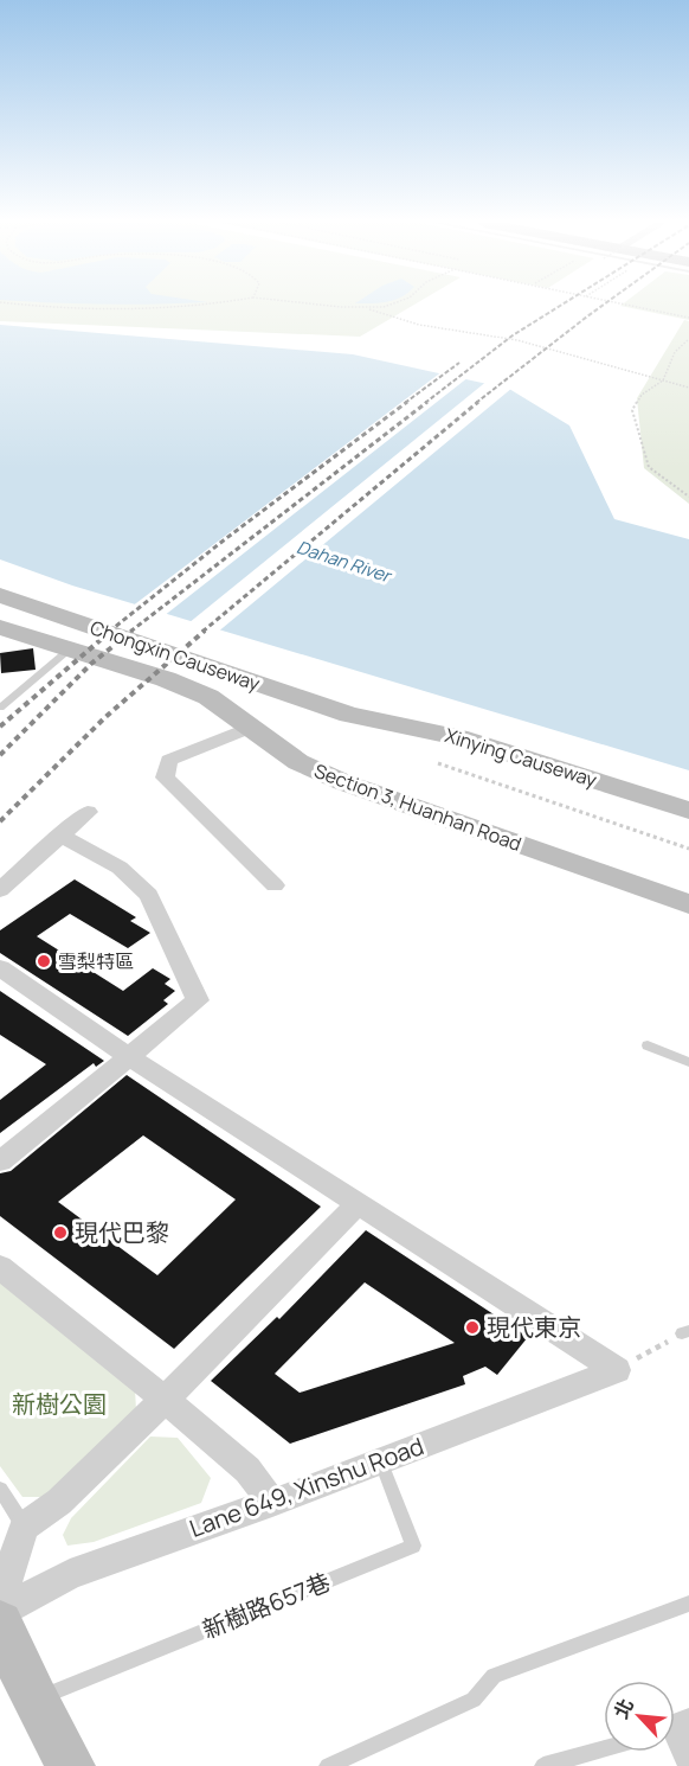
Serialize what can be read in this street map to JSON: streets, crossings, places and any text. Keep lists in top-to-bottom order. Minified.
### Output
{"streets":{"street":["Chongxin Causeway","Xinying Causeway","Section 3, Huanhan Road","Lane 649, Xinshu Road"],"lane":["新樹路657巷"]},"crossings":[["Chongxin Causeway","Xinying Causeway"],["Lane 649, Xinshu Road","新樹路657巷"]],"water":["Dahan River"],"parks":["新樹公園"],"places":["雪梨特區","現代巴黎","現代東京"],"north":"top left"}
